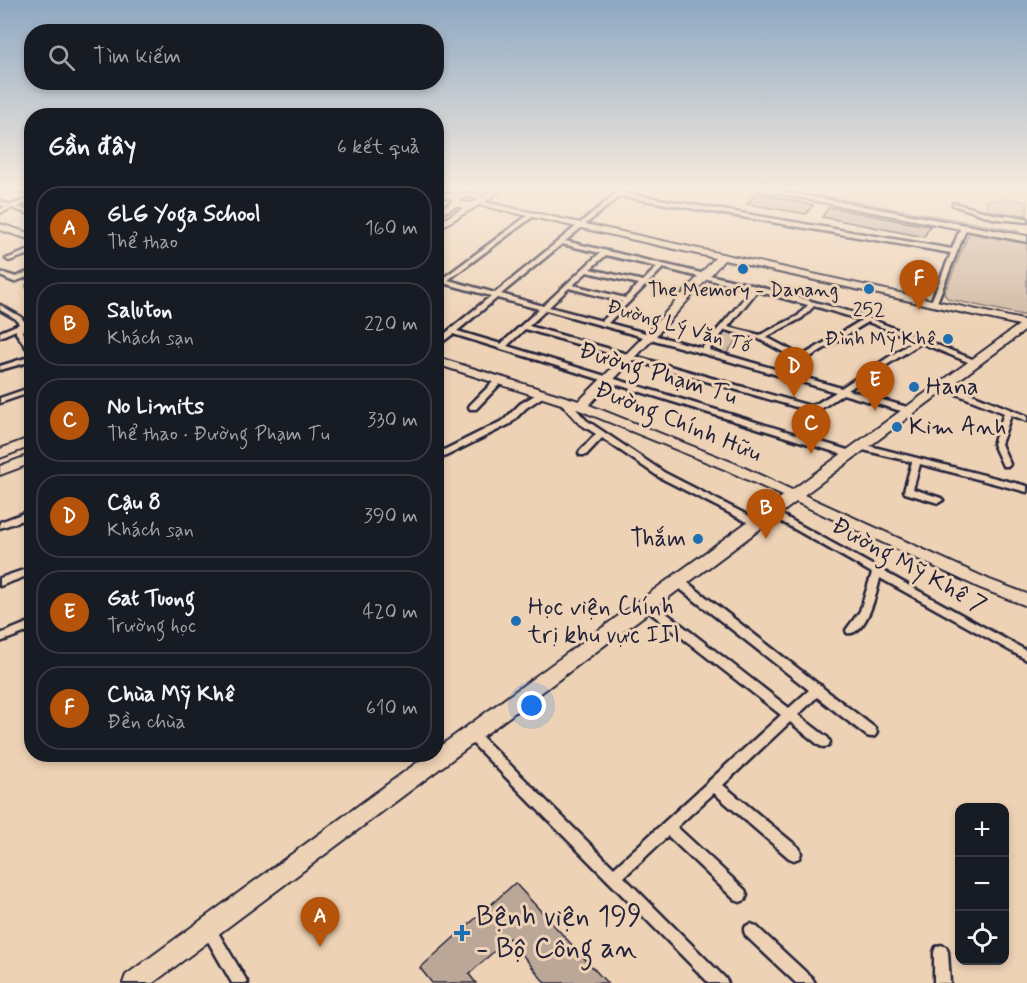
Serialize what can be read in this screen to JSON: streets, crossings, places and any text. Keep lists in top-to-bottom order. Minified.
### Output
{"streets":{"street":["Đường Lý Văn Tố","Đường Phạm Tu","Đường Chính Hữu","Đường Mỹ Khê 7"]},"places":{"other":["The Memory - Danang","252","Đình Mỹ Khê","Hana","Kim Anh","Thắm","Học viện Chính trị khu vực III"],"health":["Bệnh viện 199 - Bộ Công an"]},"page":{"search":"Tìm kiếm","heading":["Gần đây","6 kết quả"],"list":[{"mark":"A","name":"GLG Yoga School","note":"Thể thao","value":"160 m"},{"mark":"B","name":"Saluton","note":"Khách sạn","value":"220 m"},{"mark":"C","name":"No Limits","note":"Thể thao · Đường Phạm Tu","value":"330 m"},{"mark":"D","name":"Cậu 8","note":"Khách sạn","value":"390 m"},{"mark":"E","name":"Gat Tuong","note":"Trường học","value":"420 m"},{"mark":"F","name":"Chùa Mỹ Khê","note":"Đền chùa","value":"610 m"}],"pins":["F","D","E","C","B","A"],"map_buttons":["+","−"]}}
